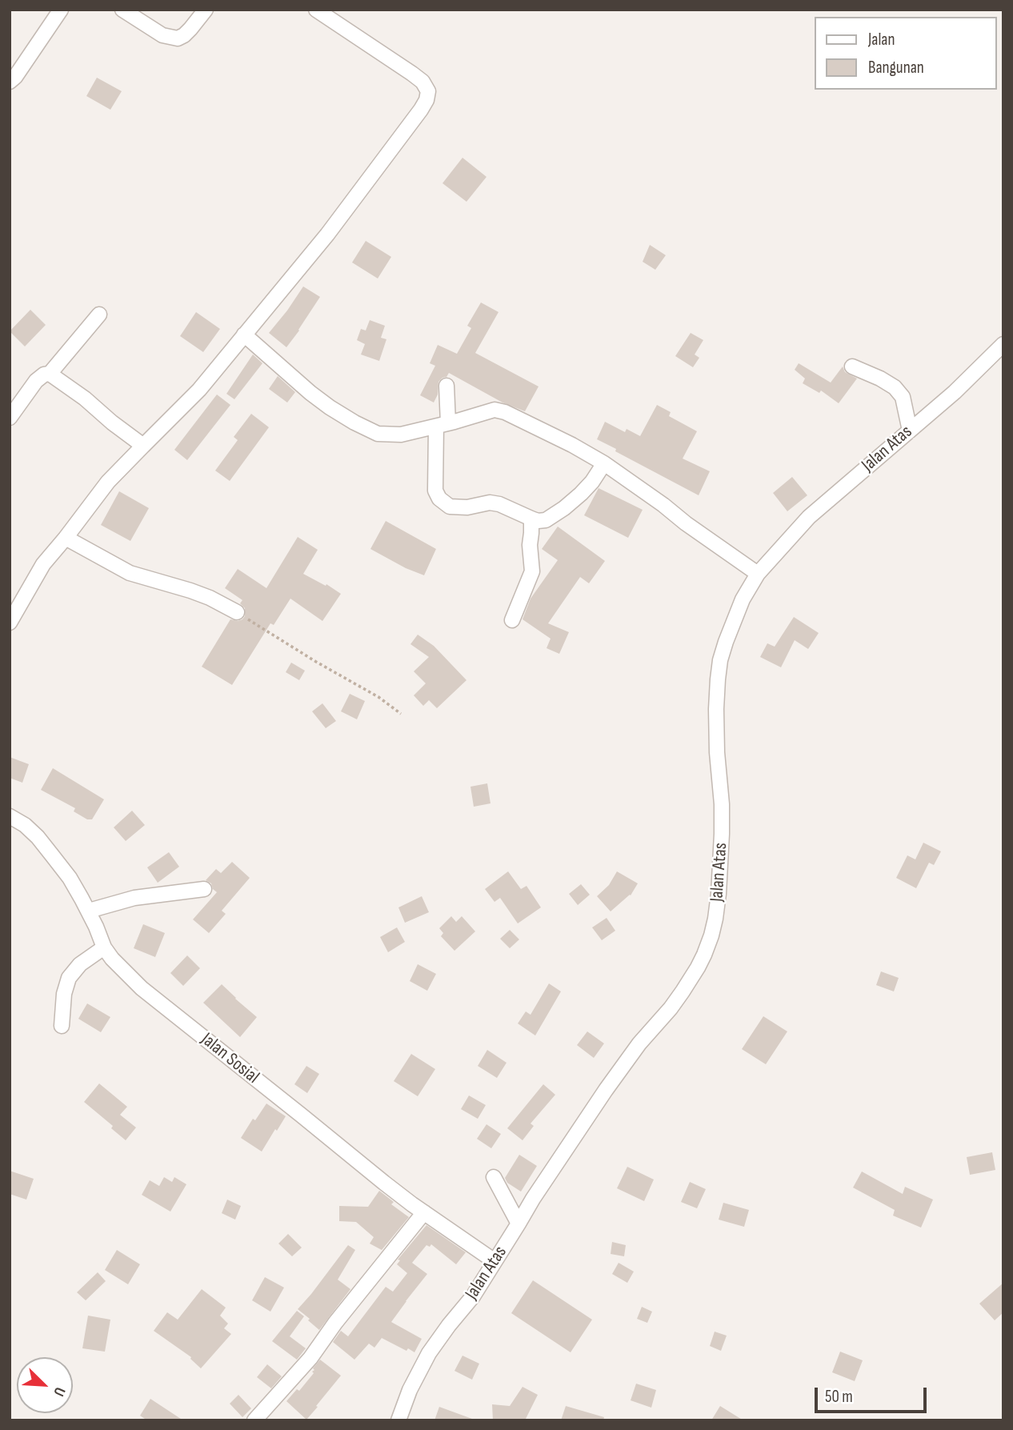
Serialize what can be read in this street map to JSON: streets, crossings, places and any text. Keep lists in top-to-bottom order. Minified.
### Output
{"streets":{"street":["Jalan Atas","Jalan Sosial"]},"crossings":[["Jalan Atas","Jalan Sosial"]],"legend":["Jalan","Bangunan"],"scale_bar":"50 m","north":"bottom right"}
